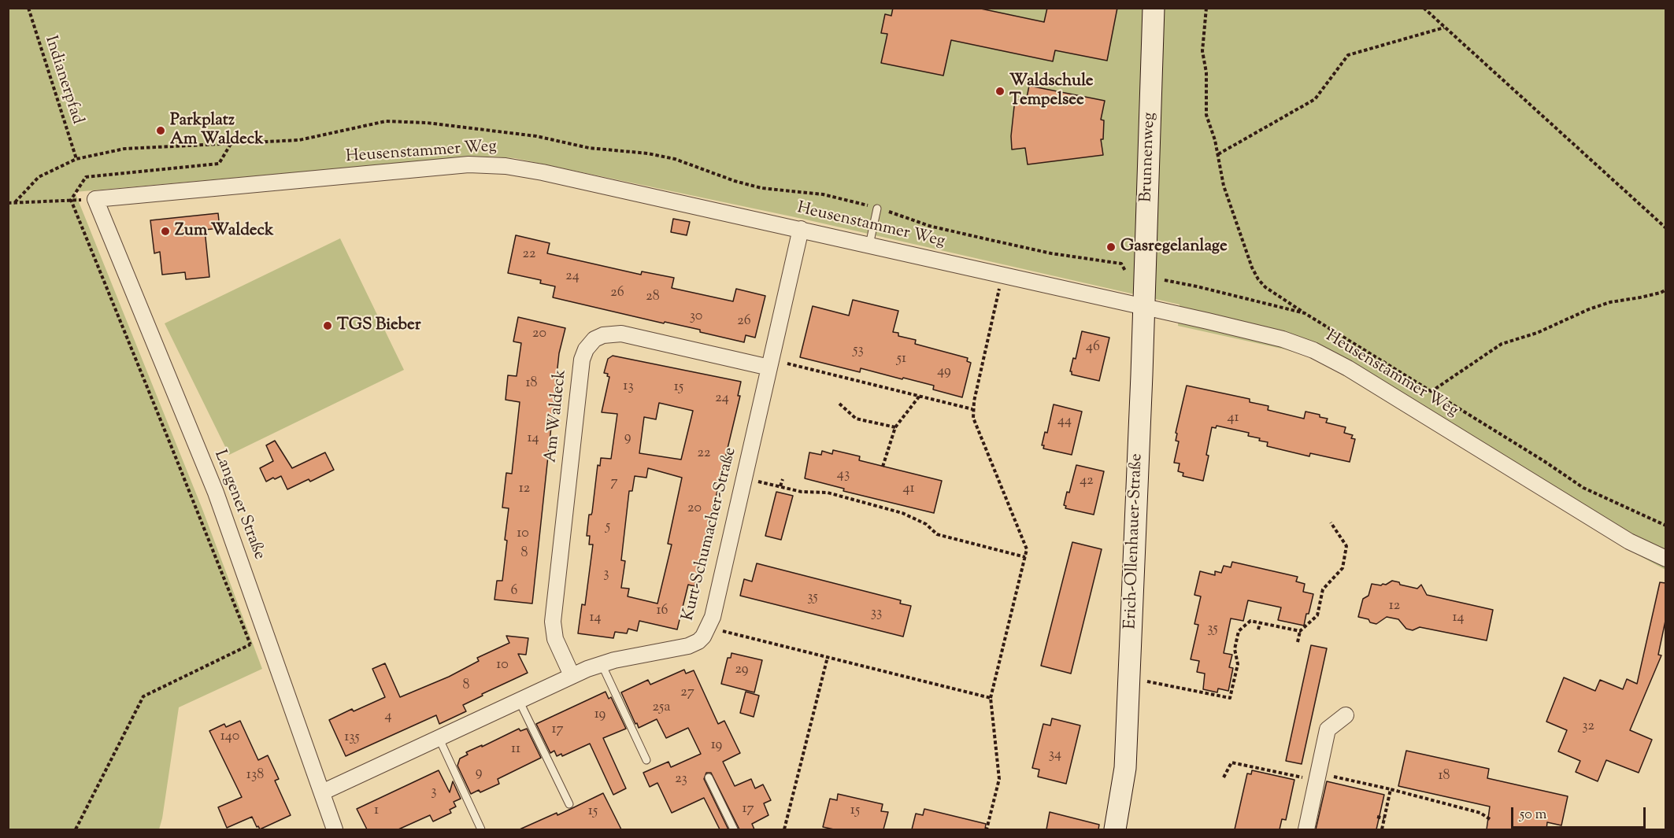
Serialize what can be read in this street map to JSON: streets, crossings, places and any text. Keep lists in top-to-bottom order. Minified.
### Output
{"streets":{"street":["Heusenstammer Weg","Brunnenweg","Am Waldeck","Langener Straße","Kurt-Schumacher-Straße","Erich-Ollenhauer-Straße"],"path":["Indianerpfad"]},"crossings":[["Heusenstammer Weg","Brunnenweg"],["Heusenstammer Weg","Langener Straße"],["Heusenstammer Weg","Kurt-Schumacher-Straße"],["Heusenstammer Weg","Erich-Ollenhauer-Straße"],["Brunnenweg","Erich-Ollenhauer-Straße"],["Am Waldeck","Kurt-Schumacher-Straße"],["Langener Straße","Kurt-Schumacher-Straße"]],"places":["Waldschule Tempelsee","Parkplatz Am Waldeck","Zum Waldeck","Gasregelanlage","TGS Bieber"],"house_numbers":["22","24","26","28","30","26","20","46","53","51","49","18","13","15","24","41","44","9","14","22","43","42","7","12","41","20","5","10","8","3","6","35","12","16","33","14","14","35","10","29","8","27","25a","19","4","32","17","140","135","19","11","34","9","138","18","23","3","17","1","15","15"],"scale_bar":"50 m"}
